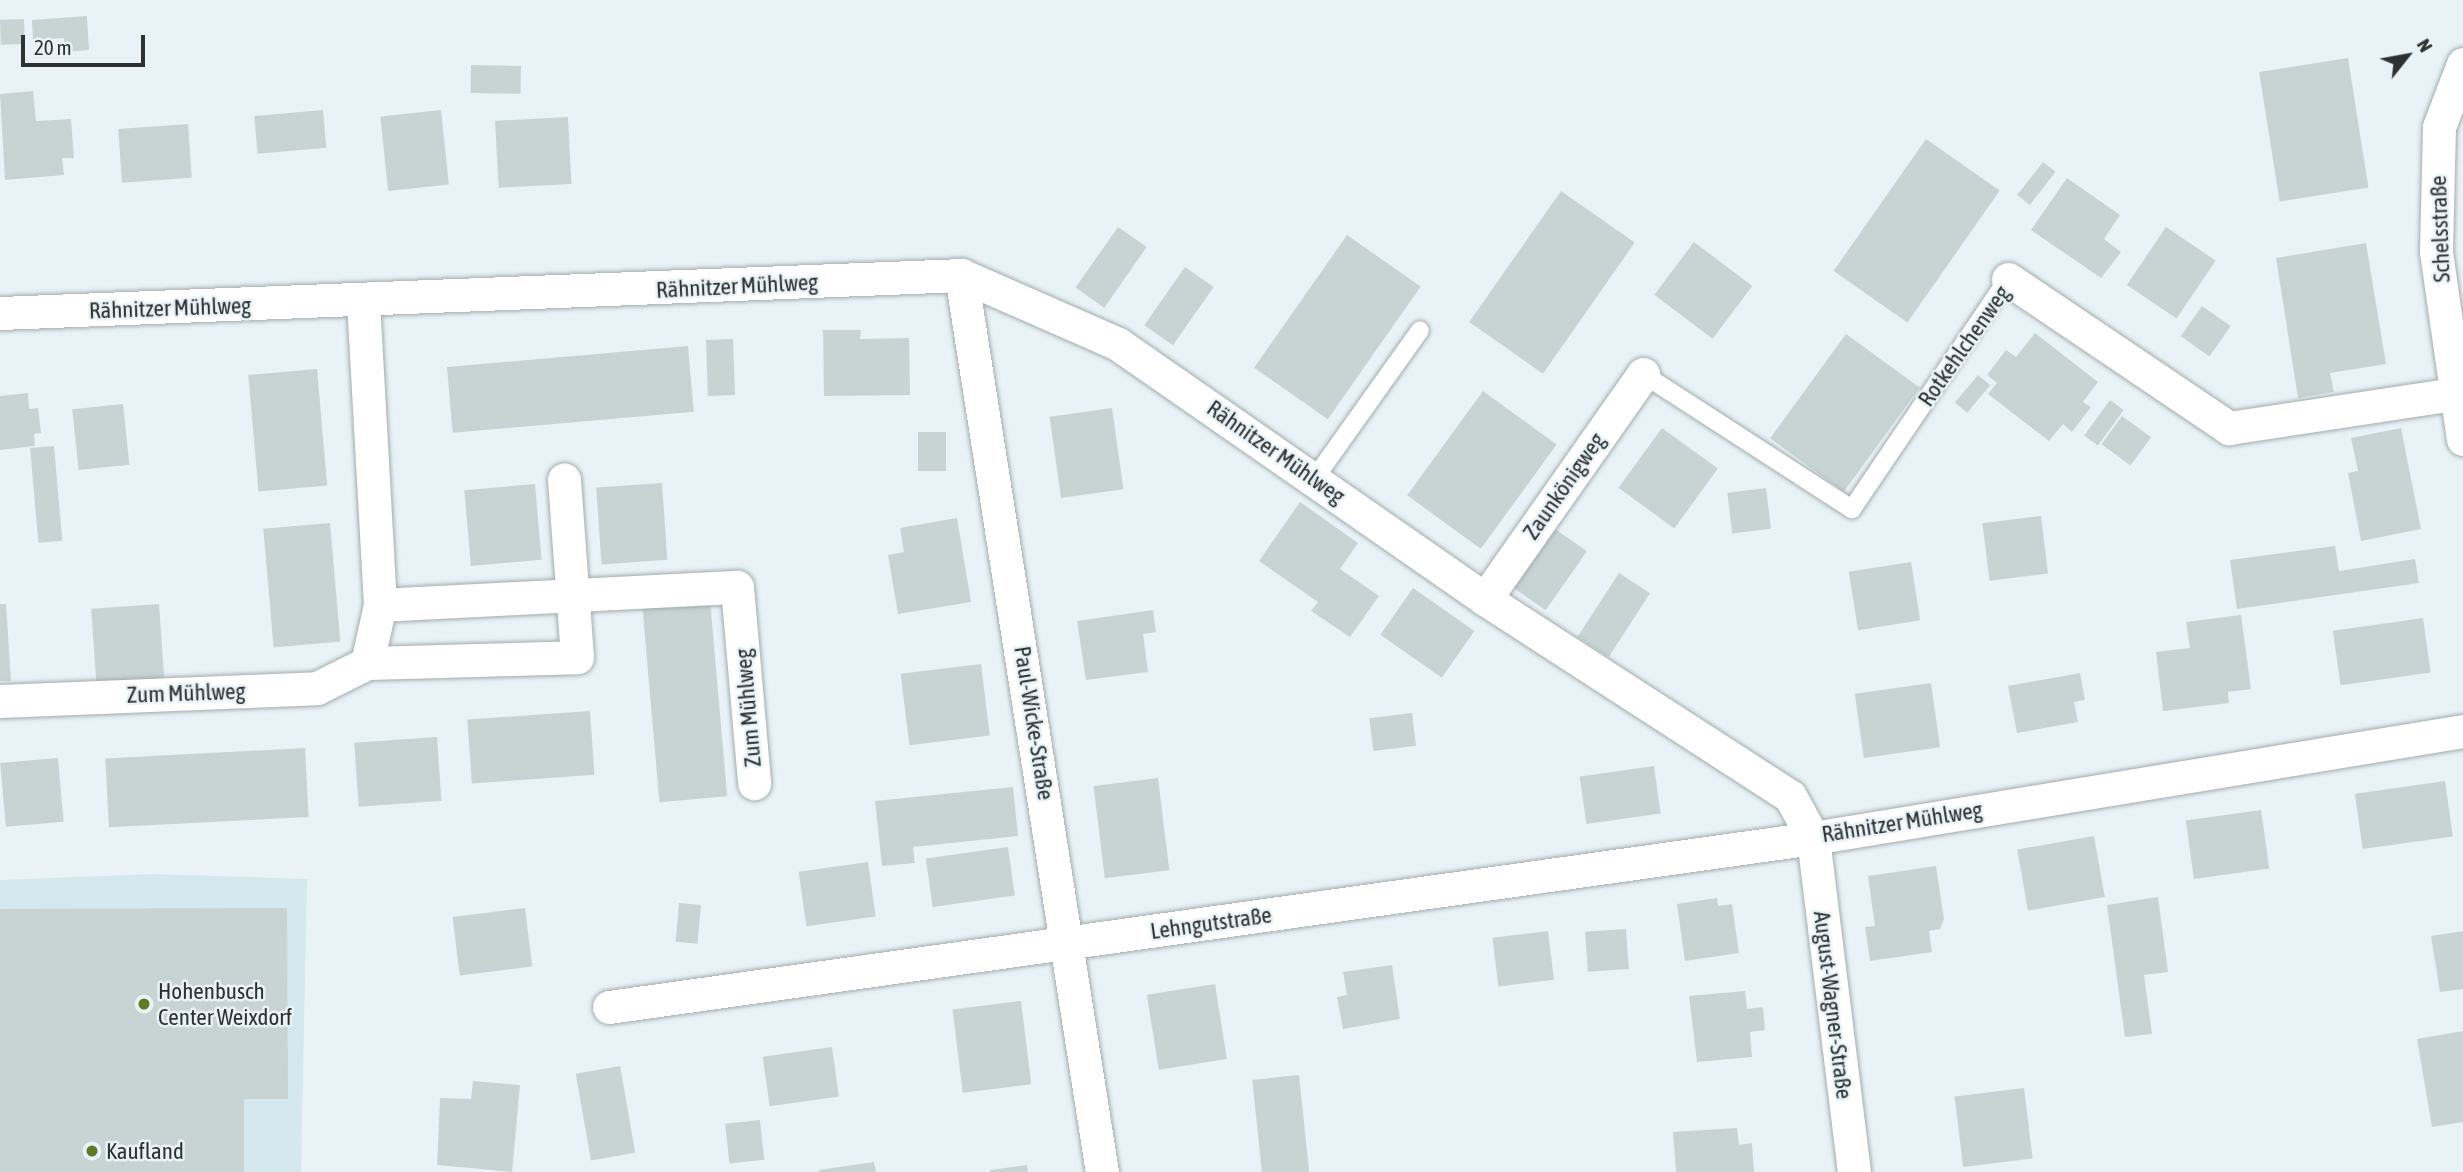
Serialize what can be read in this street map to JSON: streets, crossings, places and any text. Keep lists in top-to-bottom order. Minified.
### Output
{"streets":{"street":["Schelsstraße","Rähnitzer Mühlweg","Rotkehlchenweg","Zaunkönigweg","Zum Mühlweg","Paul-Wicke-Straße","Lehngutstraße","August-Wagner-Straße"]},"crossings":[["Schelsstraße","Rotkehlchenweg"],["Rähnitzer Mühlweg","Zaunkönigweg"],["Rähnitzer Mühlweg","Paul-Wicke-Straße"],["Rähnitzer Mühlweg","Lehngutstraße"],["Rähnitzer Mühlweg","August-Wagner-Straße"],["Rotkehlchenweg","Zaunkönigweg"],["Paul-Wicke-Straße","Lehngutstraße"],["Lehngutstraße","August-Wagner-Straße"]],"places":["Hohenbusch Center Weixdorf","Kaufland"],"scale_bar":"20 m","north":"top right"}
